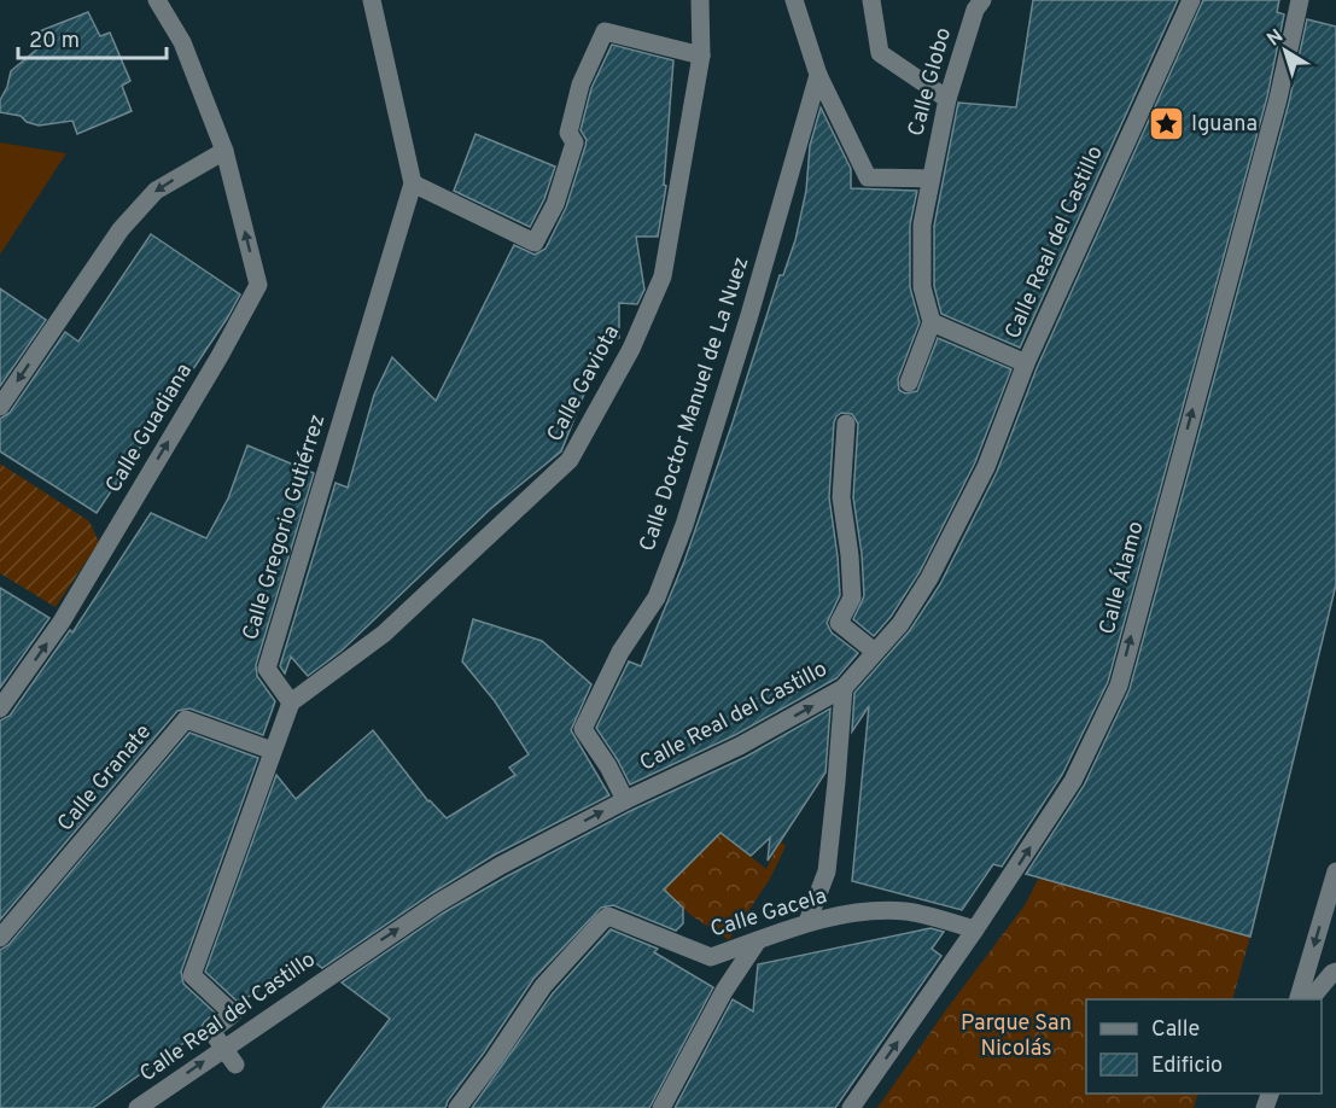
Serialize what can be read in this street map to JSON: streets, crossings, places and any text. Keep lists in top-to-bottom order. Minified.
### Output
{"streets":{"street":["Calle Globo","Calle Real del Castillo","Calle Gaviota","Calle Doctor Manuel de La Nuez","Calle Guadiana","Calle Gregorio Gutiérrez","Calle Álamo","Calle Granate","Calle Gacela"]},"crossings":[["Calle Real del Castillo","Calle Doctor Manuel de La Nuez"],["Calle Gaviota","Calle Gregorio Gutiérrez"],["Calle Álamo","Calle Gacela"]],"one_way":["Calle Real del Castillo","Calle Álamo"],"parks":["Parque San Nicolás"],"places":{"place":["Iguana"]},"legend":["Calle","Edificio"],"scale_bar":"20 m","north":"top left"}
